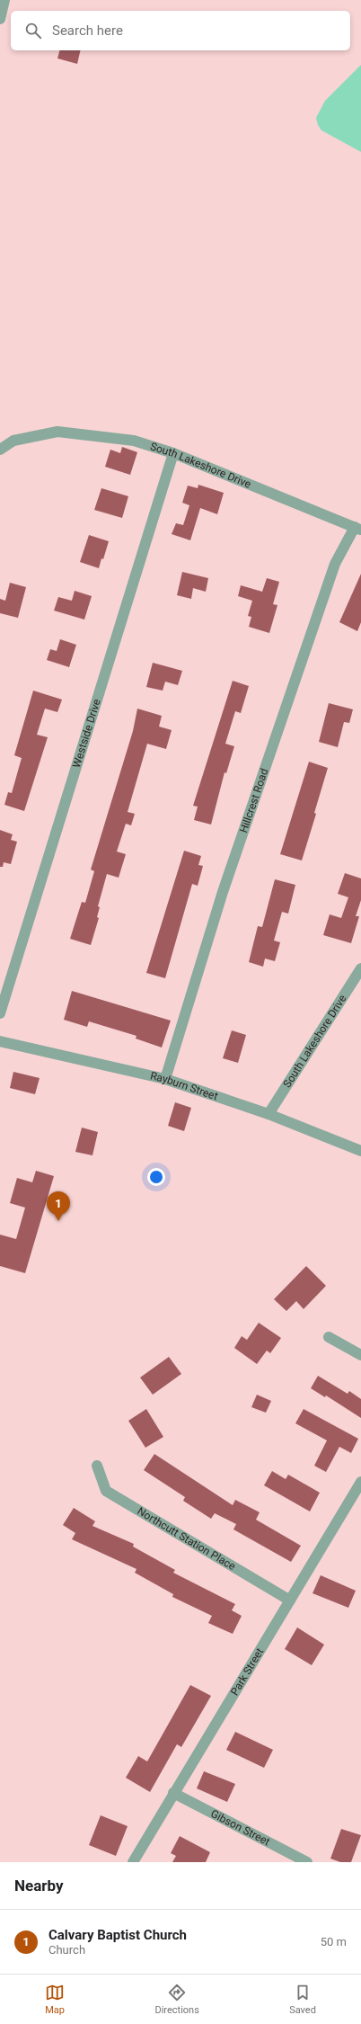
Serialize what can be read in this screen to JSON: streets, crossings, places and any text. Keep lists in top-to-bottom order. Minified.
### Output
{"streets":{"street":["South Lakeshore Drive","Westside Drive","Hillcrest Road","Rayburn Street","Northcutt Station Place","Park Street","Gibson Street"]},"crossings":[["South Lakeshore Drive","Westside Drive"],["South Lakeshore Drive","Hillcrest Road"],["South Lakeshore Drive","Rayburn Street"],["Hillcrest Road","Rayburn Street"],["Northcutt Station Place","Park Street"],["Park Street","Gibson Street"]],"page":{"search":"Search here","pins":"1","heading":"Nearby","list":[{"mark":"1","name":"Calvary Baptist Church","note":"Church","value":"50 m"}],"nav":["Map","Directions","Saved"]}}
